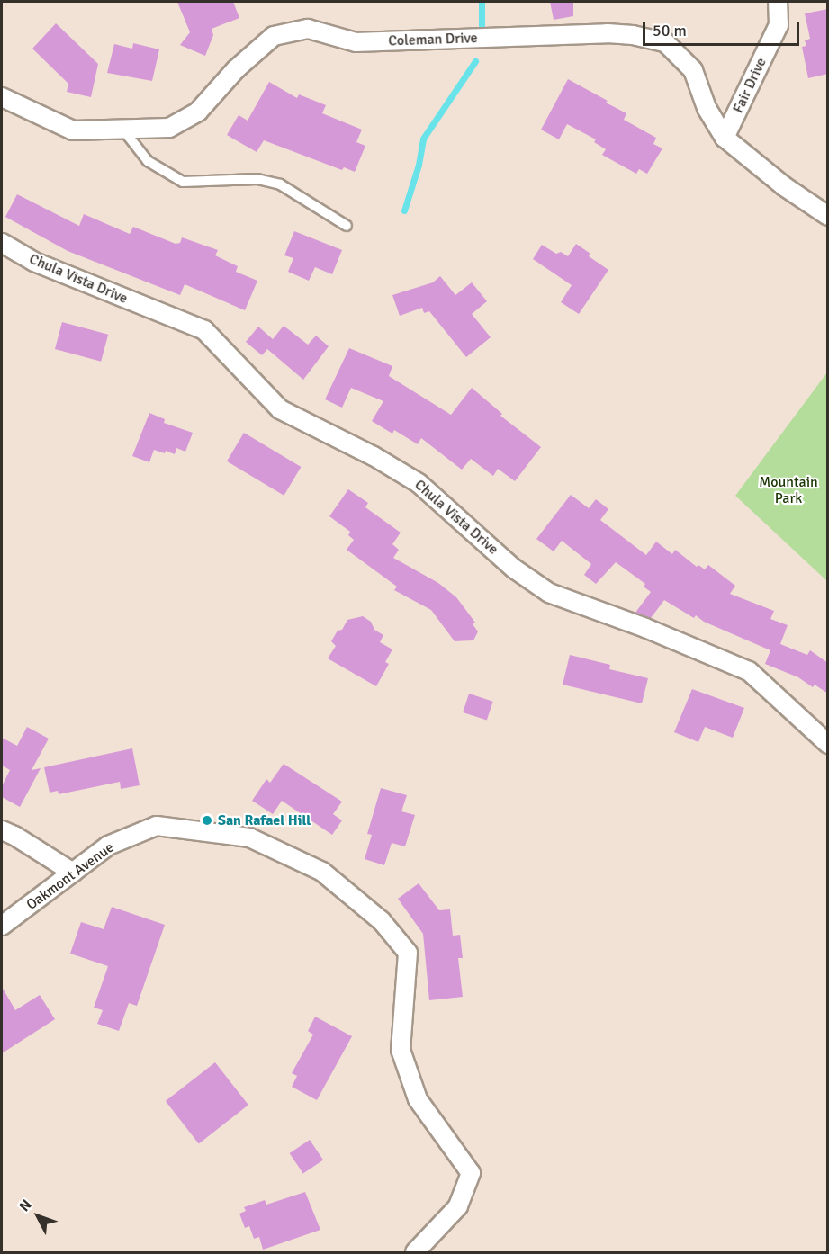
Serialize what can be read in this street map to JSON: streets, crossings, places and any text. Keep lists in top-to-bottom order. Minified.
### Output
{"streets":{"street":["Coleman Drive","Fair Drive","Chula Vista Drive","Oakmont Avenue"]},"crossings":[["Coleman Drive","Fair Drive"]],"parks":["Mountain Park"],"places":["San Rafael Hill"],"scale_bar":"50 m","north":"top left"}
